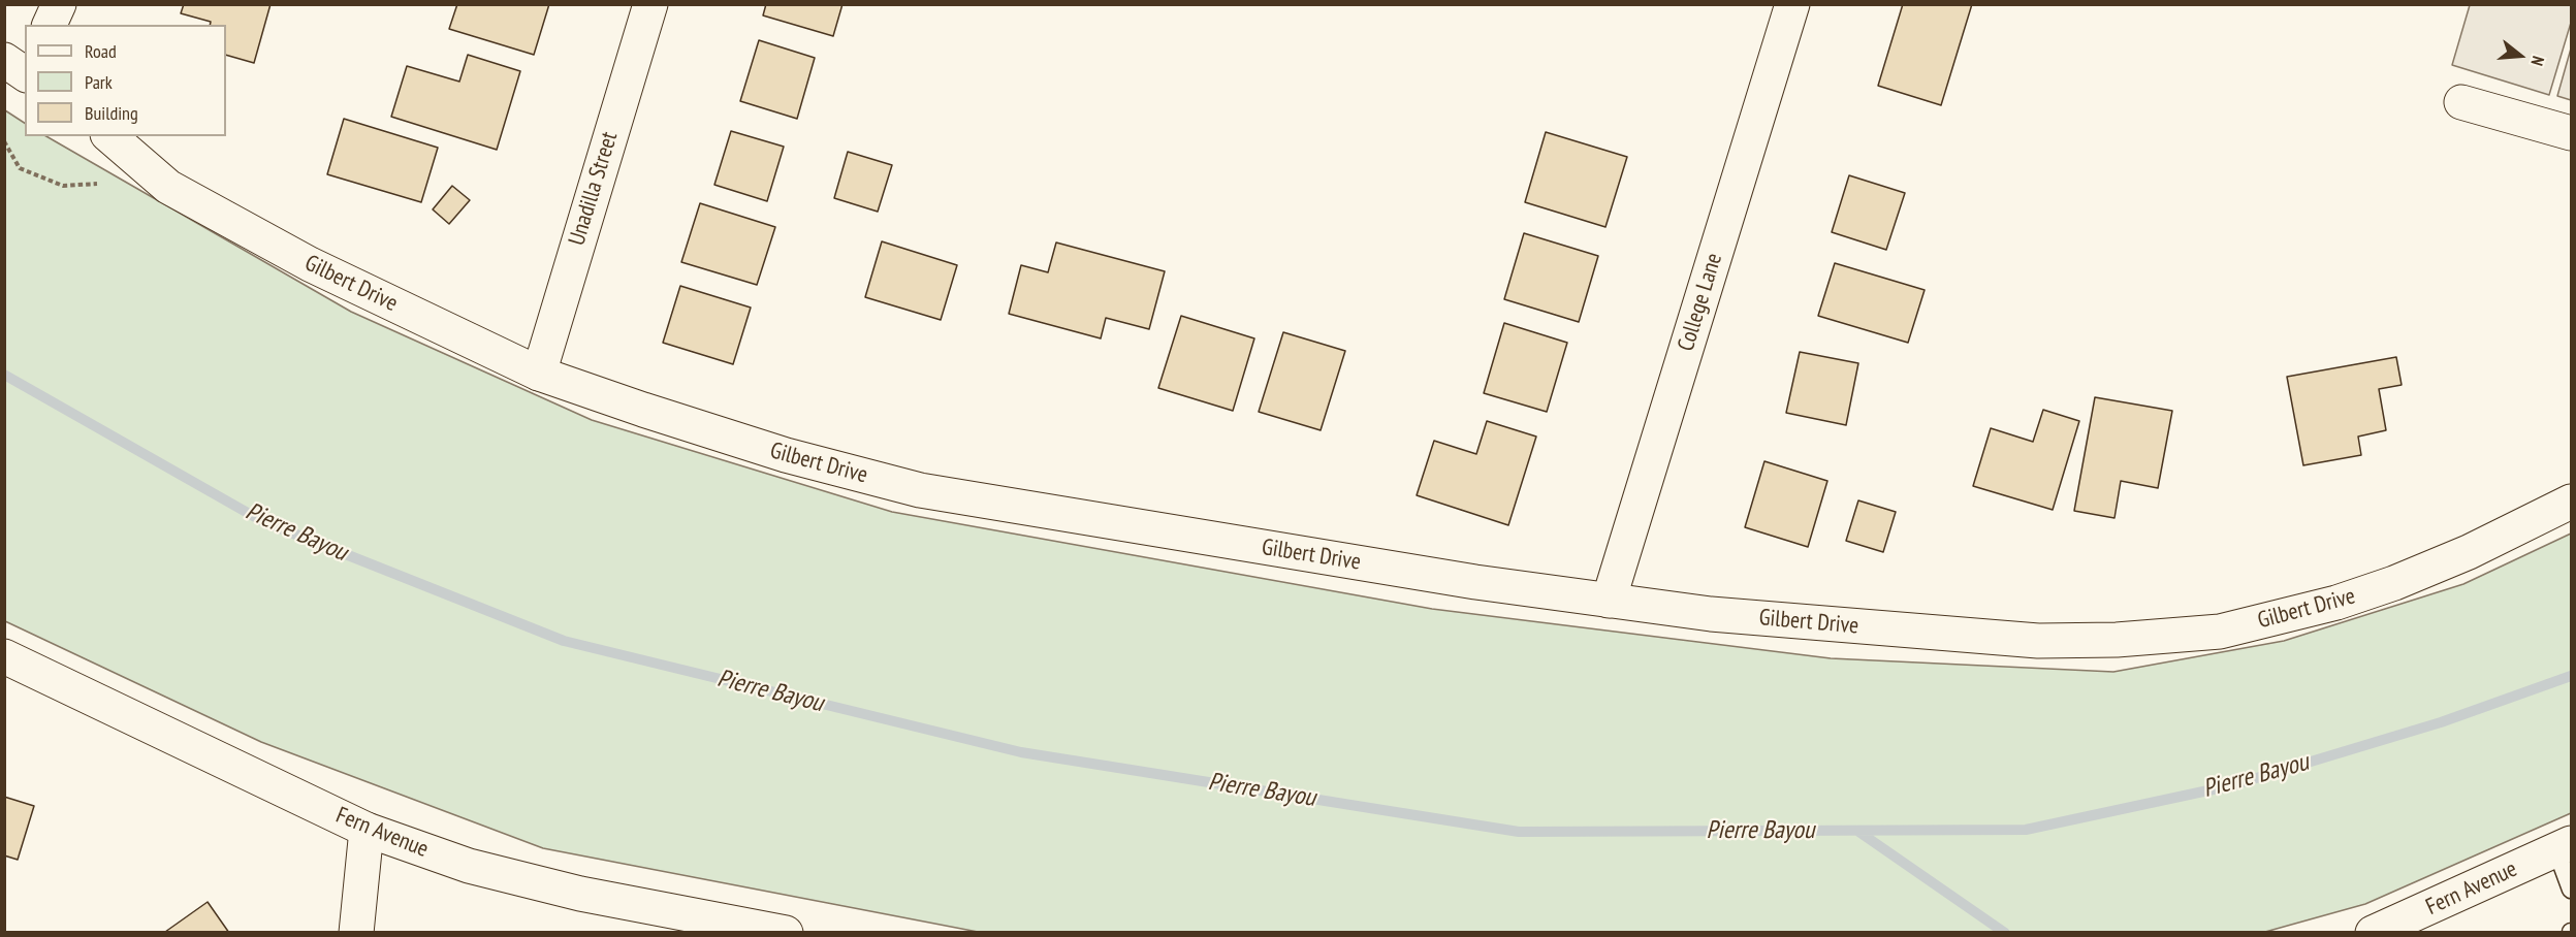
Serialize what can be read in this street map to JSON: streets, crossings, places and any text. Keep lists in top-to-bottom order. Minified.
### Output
{"streets":{"street":["Unadilla Street","Gilbert Drive","College Lane","Fern Avenue"]},"crossings":[["Unadilla Street","Gilbert Drive"],["Gilbert Drive","College Lane"]],"water":["Pierre Bayou"],"legend":["Road","Park","Building"],"north":"right"}
